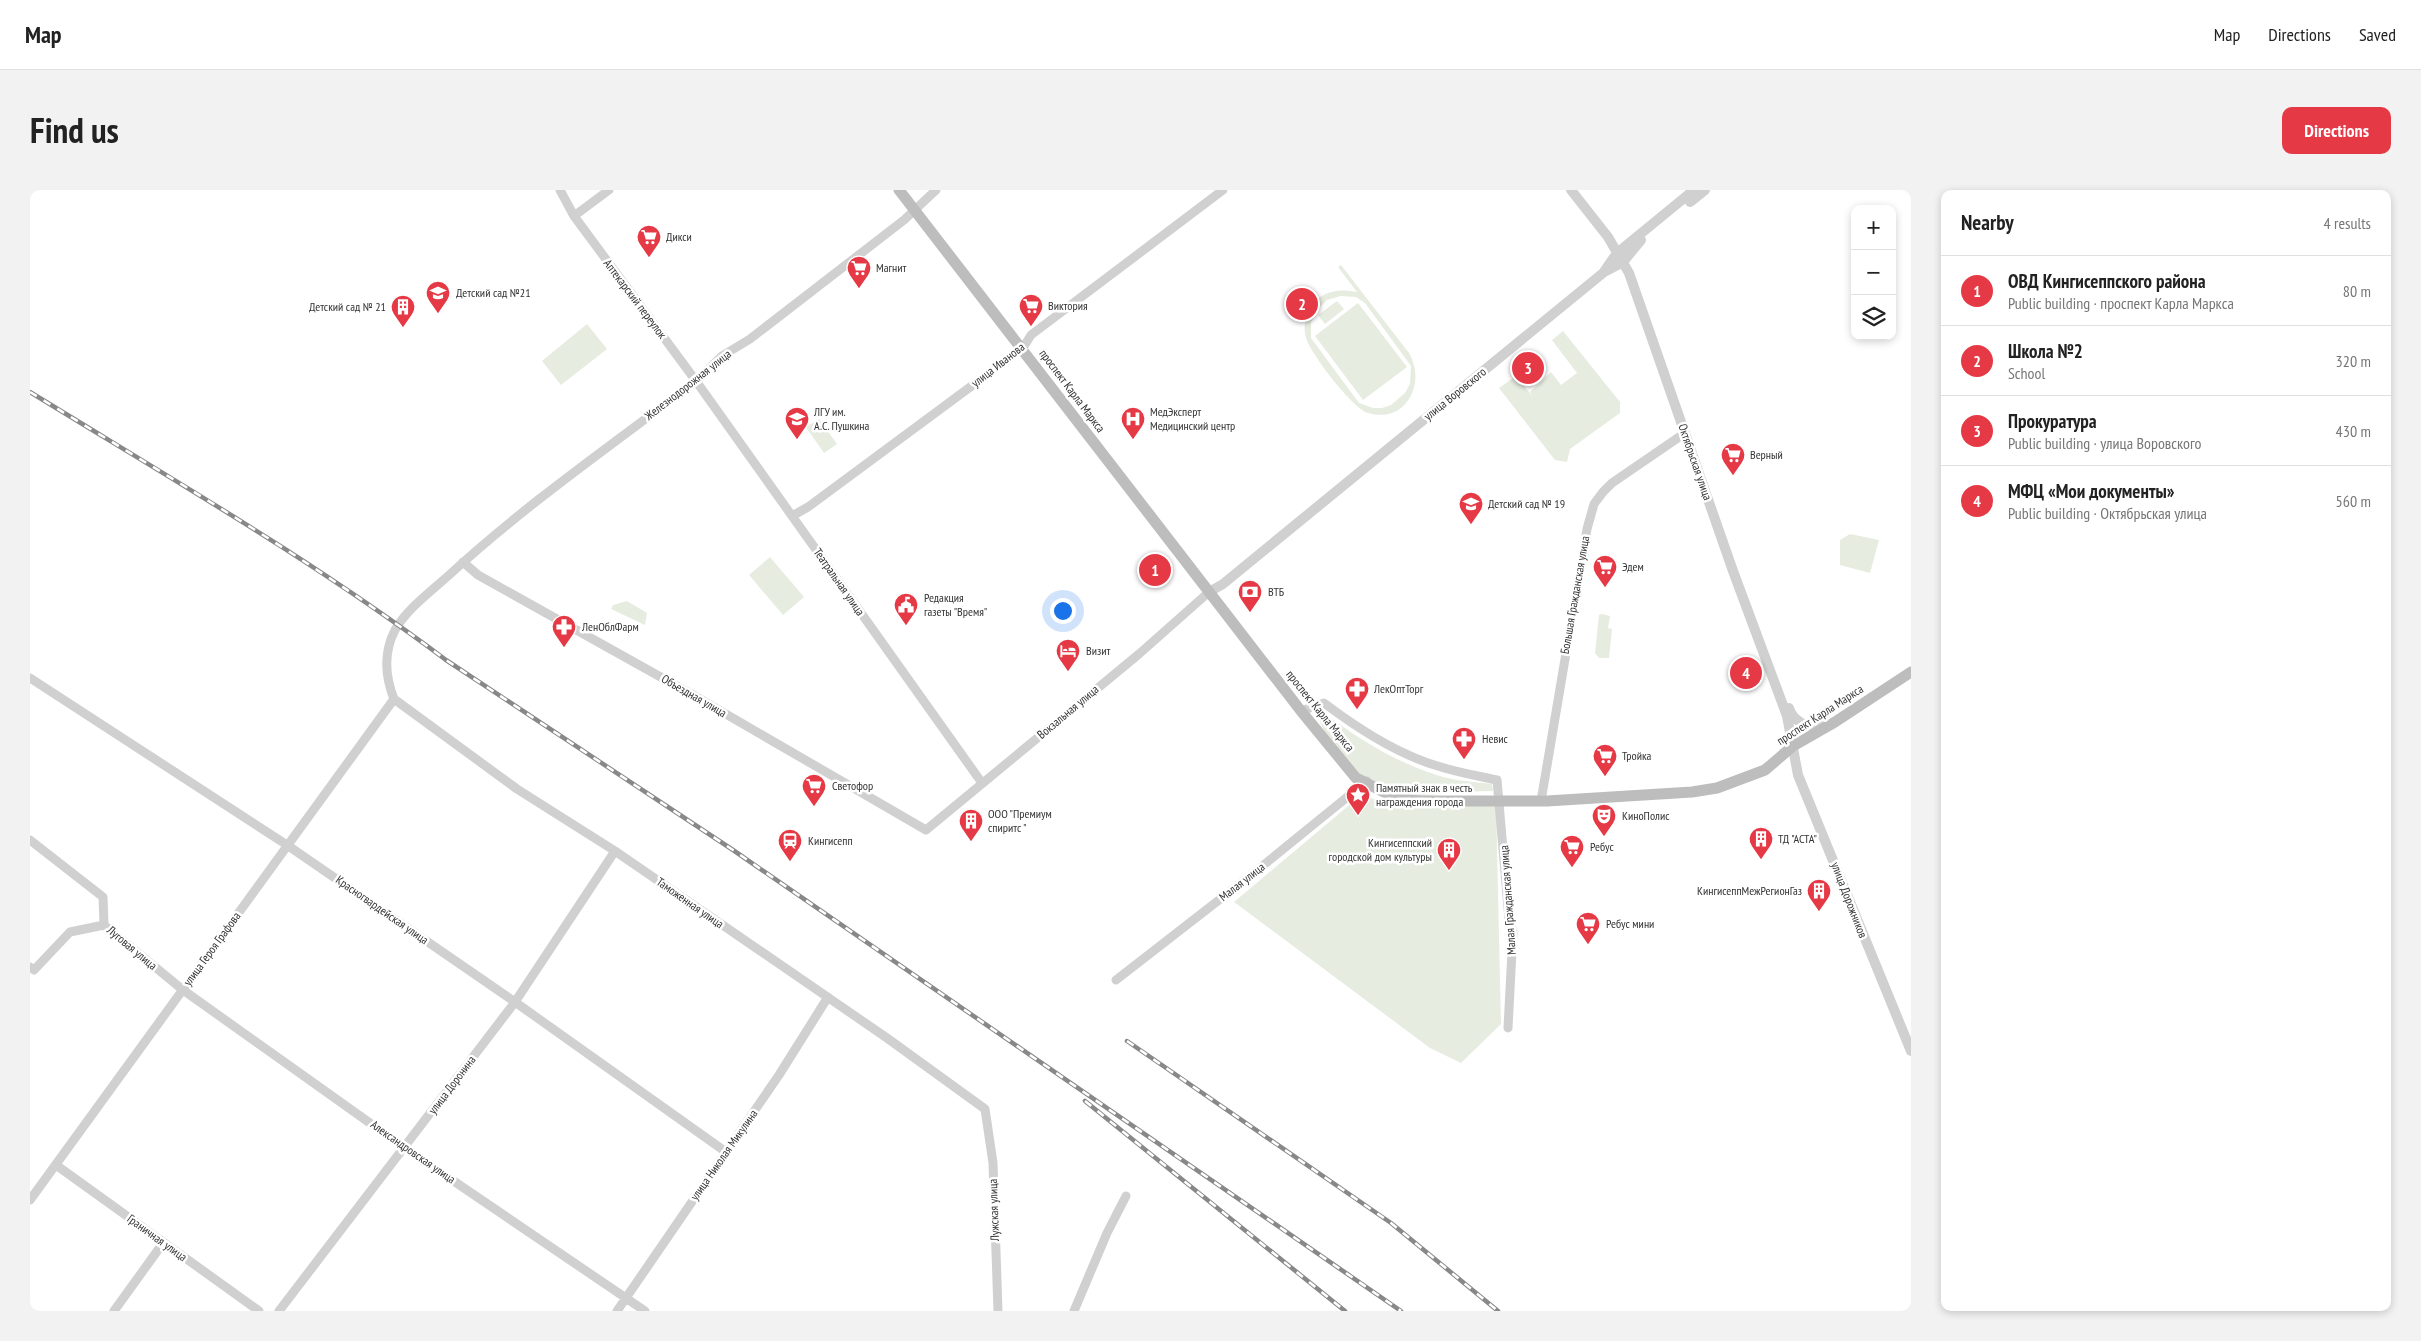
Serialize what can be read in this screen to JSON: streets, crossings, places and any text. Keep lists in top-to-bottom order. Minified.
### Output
{"streets":{"main road":["проспект Карла Маркса"],"street":["Аптекарский переулок","улица Иванова","Железнодорожная улица","улица Воровского","Октябрьская улица","Театральная улица","Большая Гражданская улица","Объездная улица","Вокзальная улица","Малая улица","Малая Гражданская улица","улица Дорожников","Таможенная улица","Красногвардейская улица","Луговая улица","улица Героя Графова","улица Доронина","Александровская улица","улица Николая Микулина","Лужская улица","Граничная улица"]},"crossings":[["Аптекарский переулок","Железнодорожная улица"],["Аптекарский переулок","Театральная улица"],["улица Иванова","проспект Карла Маркса"],["улица Иванова","Театральная улица"],["Железнодорожная улица","проспект Карла Маркса"],["Железнодорожная улица","Театральная улица"],["Железнодорожная улица","Объездная улица"],["Железнодорожная улица","Таможенная улица"],["Железнодорожная улица","улица Героя Графова"],["проспект Карла Маркса","улица Воровского"],["проспект Карла Маркса","Октябрьская улица"],["проспект Карла Маркса","Большая Гражданская улица"],["проспект Карла Маркса","Вокзальная улица"],["проспект Карла Маркса","Малая улица"],["проспект Карла Маркса","Малая Гражданская улица"],["проспект Карла Маркса","улица Дорожников"],["улица Воровского","Октябрьская улица"],["улица Воровского","Вокзальная улица"],["Октябрьская улица","Большая Гражданская улица"],["Октябрьская улица","улица Дорожников"],["Театральная улица","Вокзальная улица"],["Объездная улица","Вокзальная улица"],["Таможенная улица","улица Героя Графова"],["Таможенная улица","улица Доронина"],["Таможенная улица","улица Николая Микулина"],["Таможенная улица","Лужская улица"],["Красногвардейская улица","улица Героя Графова"],["Красногвардейская улица","улица Доронина"],["Красногвардейская улица","улица Николая Микулина"],["Луговая улица","улица Героя Графова"],["Луговая улица","Александровская улица"],["улица Героя Графова","Александровская улица"],["улица Героя Графова","Граничная улица"],["улица Доронина","Александровская улица"],["Александровская улица","улица Николая Микулина"]],"places":{"supermarket":["Дикси","Магнит","Виктория","Верный","Эдем","Тройка","Светофор","Ребус","Ребус мини"],"school or university":["Детский сад №21","ЛГУ им. А.С. Пушкина","Детский сад № 19"],"building":["Детский сад № 21","ООО \"Премиум спиритс \"","ТД \"АСТА\"","Кингисеппский городской дом культуры","КингисеппМежРегионГаз"],"hospital":["МедЭксперт Медицинский центр"],"bank":["ВТБ"],"public building":["Редакция газеты \"Время\""],"pharmacy":["ЛенОблФарм","ЛекОптТорг","Невис"],"hotel":["Визит"],"place":["Памятный знак в честь награждения города"],"theatre":["КиноПолис"],"station":["Кингисепп"]},"page":{"header":"Map","nav":["Map","Directions","Saved"],"title":"Find us","buttons":"Directions","heading":["Nearby","4 results"],"map_buttons":["+","−"],"list":[{"mark":"1","name":"ОВД Кингисеппского района","note":"Public building · проспект Карла Маркса","value":"80 m"},{"mark":"2","name":"Школа №2","note":"School","value":"320 m"},{"mark":"3","name":"Прокуратура","note":"Public building · улица Воровского","value":"430 m"},{"mark":"4","name":"МФЦ «Мои документы»","note":"Public building · Октябрьская улица","value":"560 m"}],"pins":["2","3","1","4"]}}
